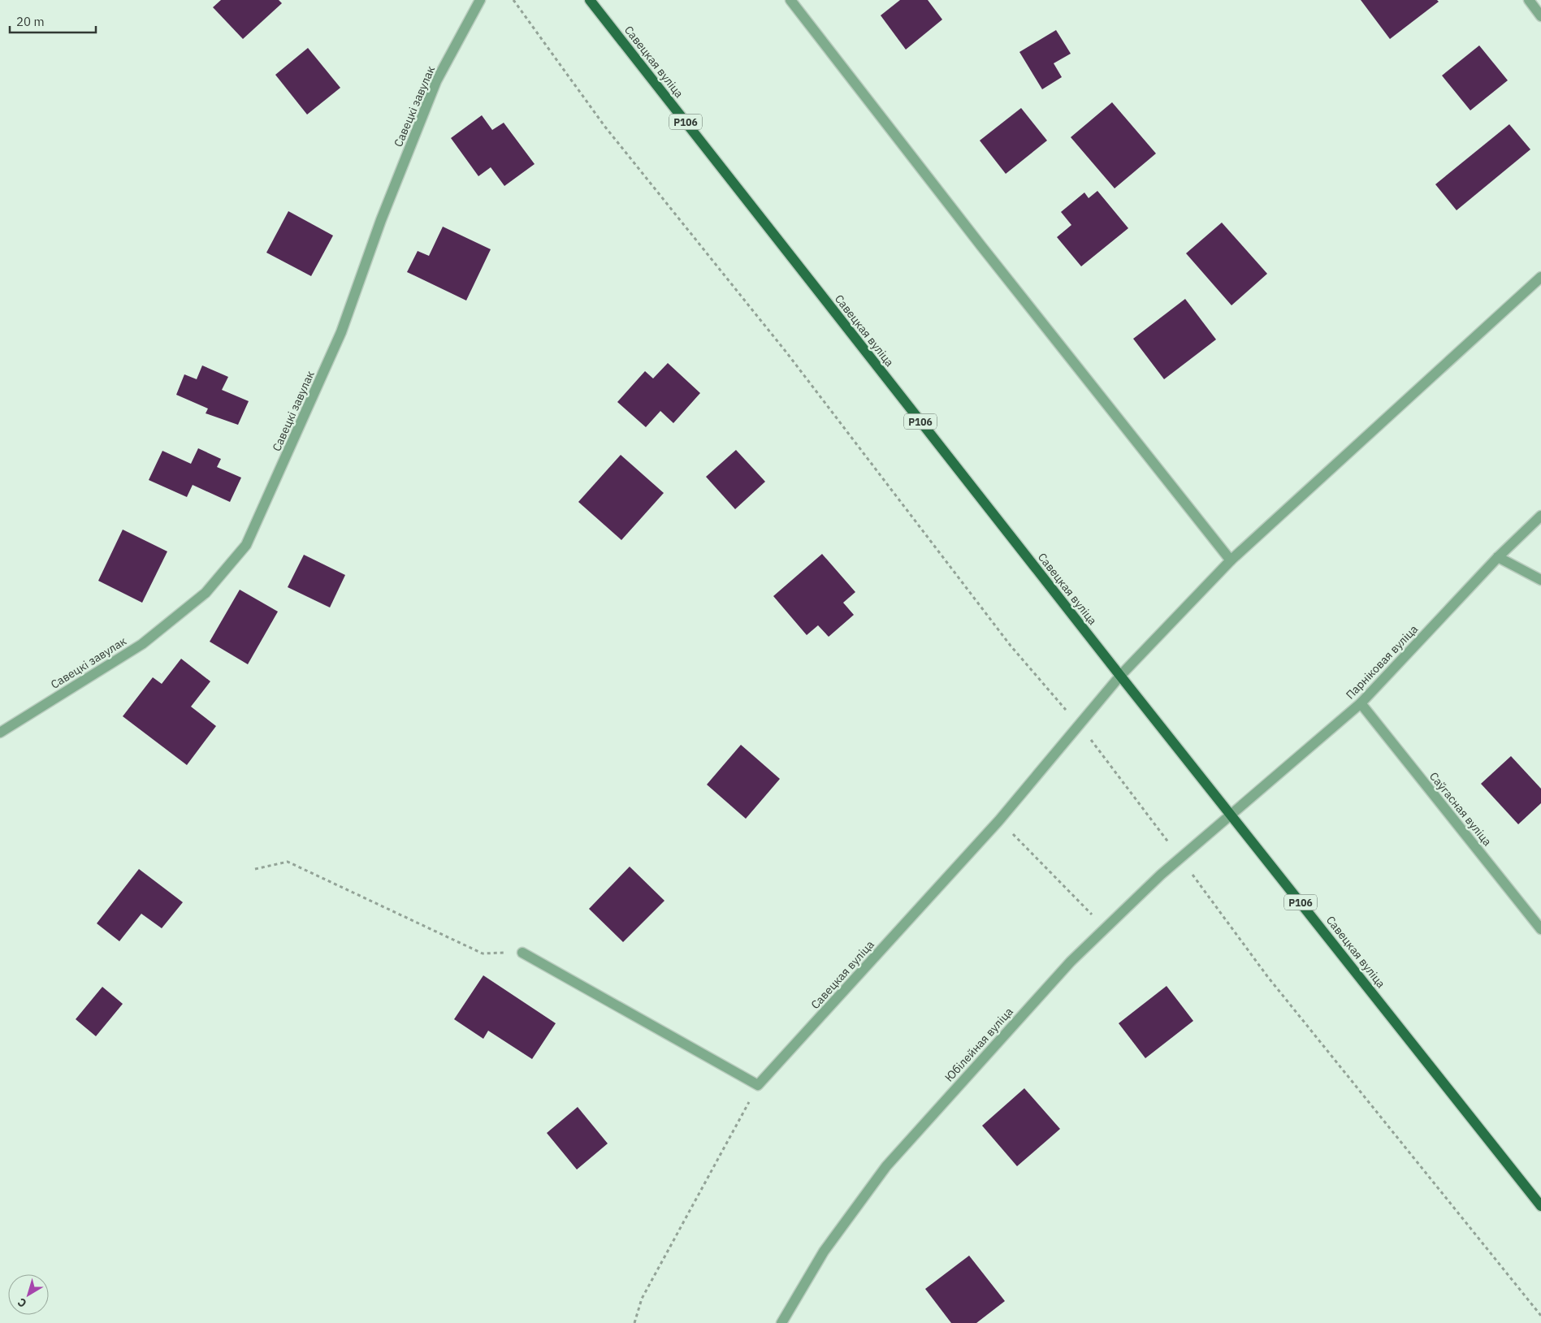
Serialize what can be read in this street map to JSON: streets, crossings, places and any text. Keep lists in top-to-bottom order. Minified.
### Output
{"streets":{"main road":["Савецкая вуліца","Р106"],"street":["Савецкі завулак","Парніковая вуліца","Саўгасная вуліца","Юбілейная вуліца"]},"crossings":[["Савецкая вуліца","Парніковая вуліца"],["Савецкая вуліца","Юбілейная вуліца"],["Парніковая вуліца","Саўгасная вуліца"],["Парніковая вуліца","Юбілейная вуліца"]],"scale_bar":"20 m","north":"bottom left"}
